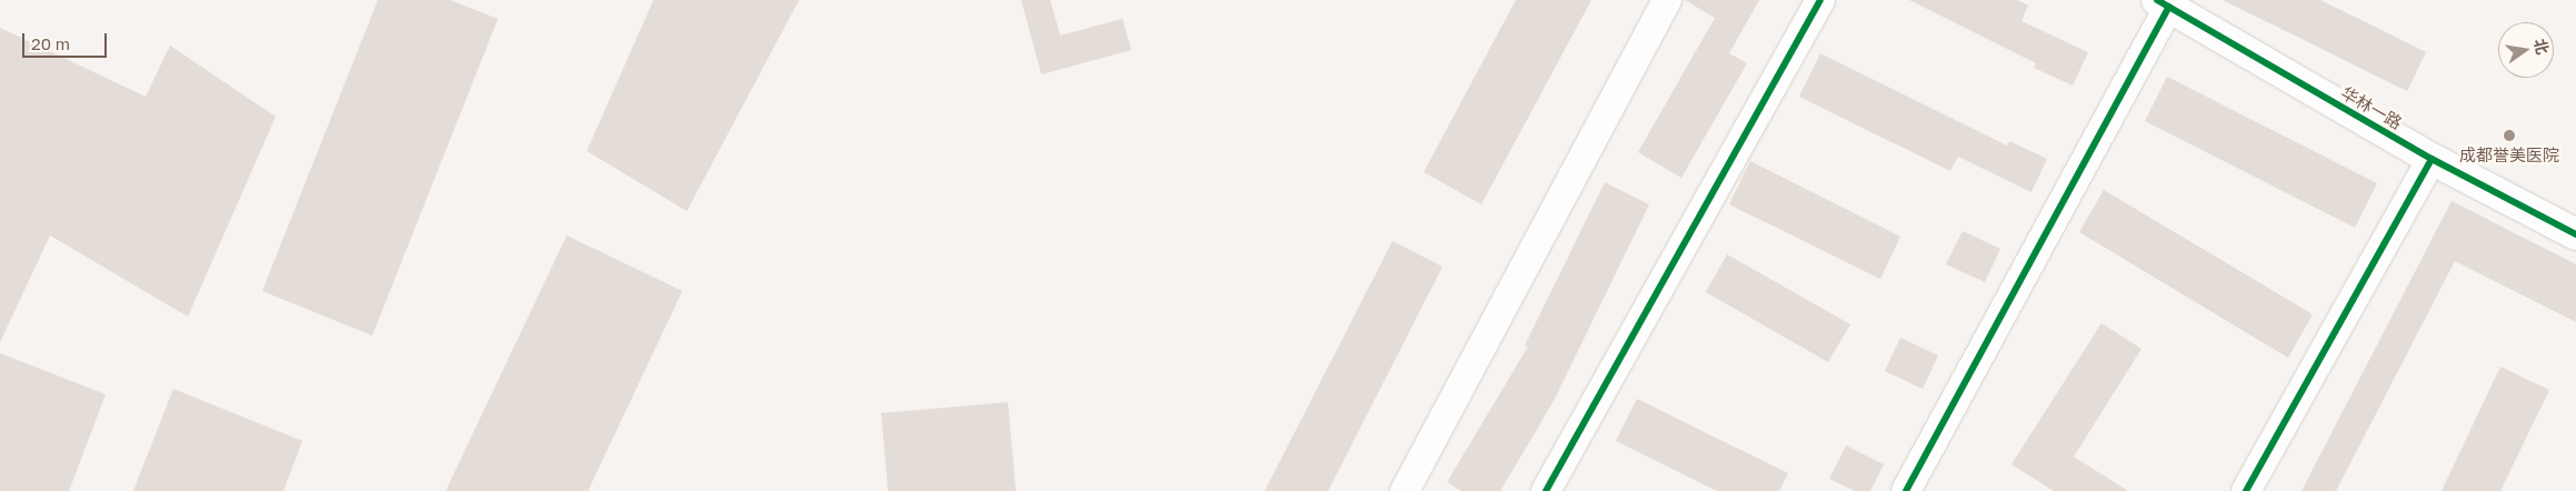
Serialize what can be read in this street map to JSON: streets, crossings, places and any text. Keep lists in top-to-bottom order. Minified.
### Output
{"streets":{"street":["华林一路"]},"places":["成都誉美医院"],"scale_bar":"20 m","north":"right"}
